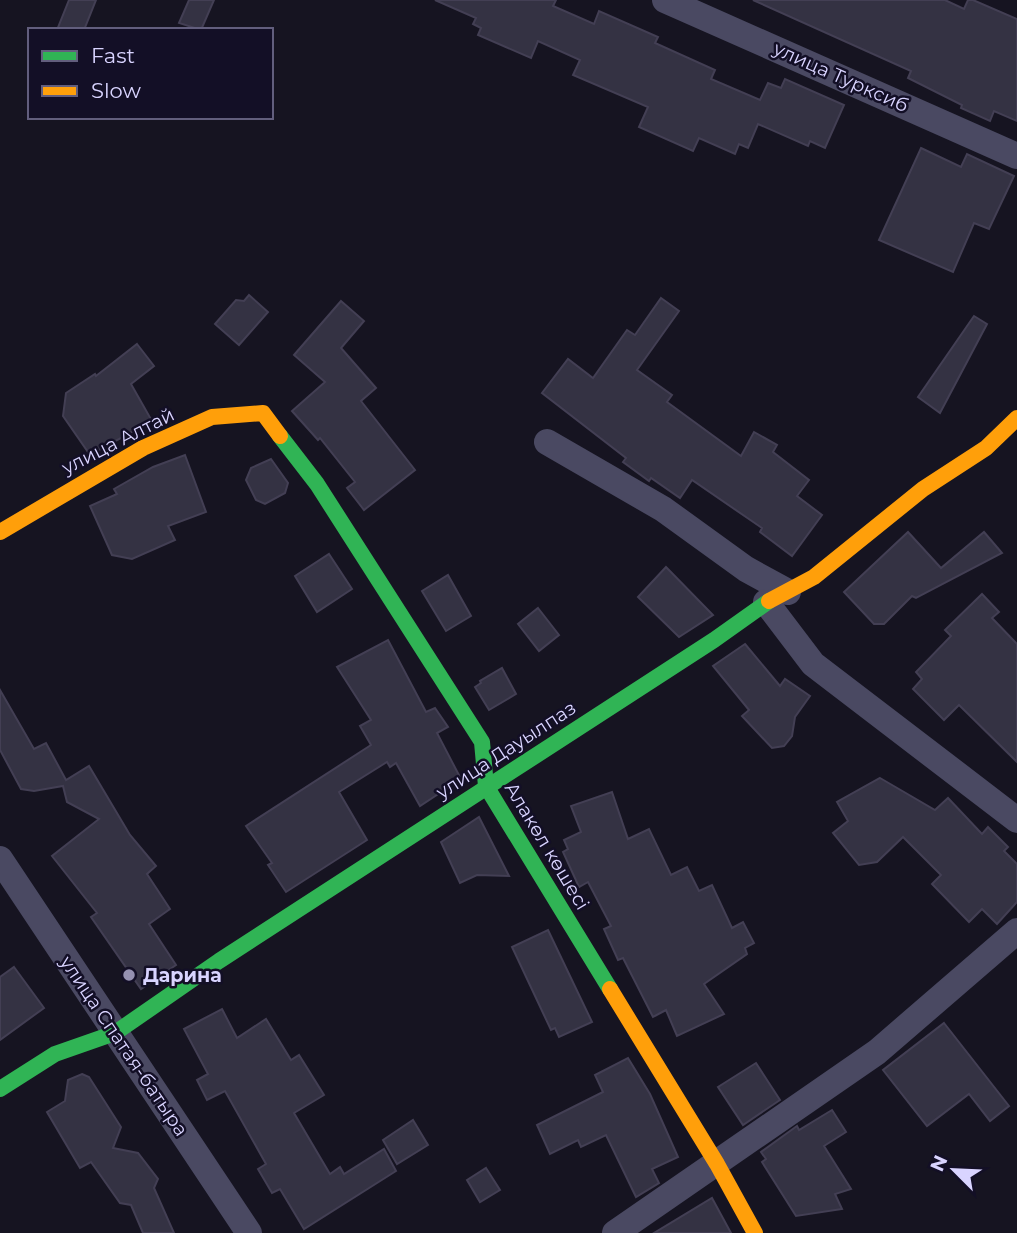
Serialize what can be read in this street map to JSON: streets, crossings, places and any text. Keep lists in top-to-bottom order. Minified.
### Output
{"streets":{"street":["улица Турксиб","улица Алтай","улица Дауылпаз","Алакөл көшесі","улица Спатая-батыра"]},"crossings":[["улица Алтай","Алакөл көшесі"],["улица Дауылпаз","Алакөл көшесі"],["улица Дауылпаз","улица Спатая-батыра"]],"places":["Дарина"],"legend":["Fast","Slow"],"north":"top left"}
